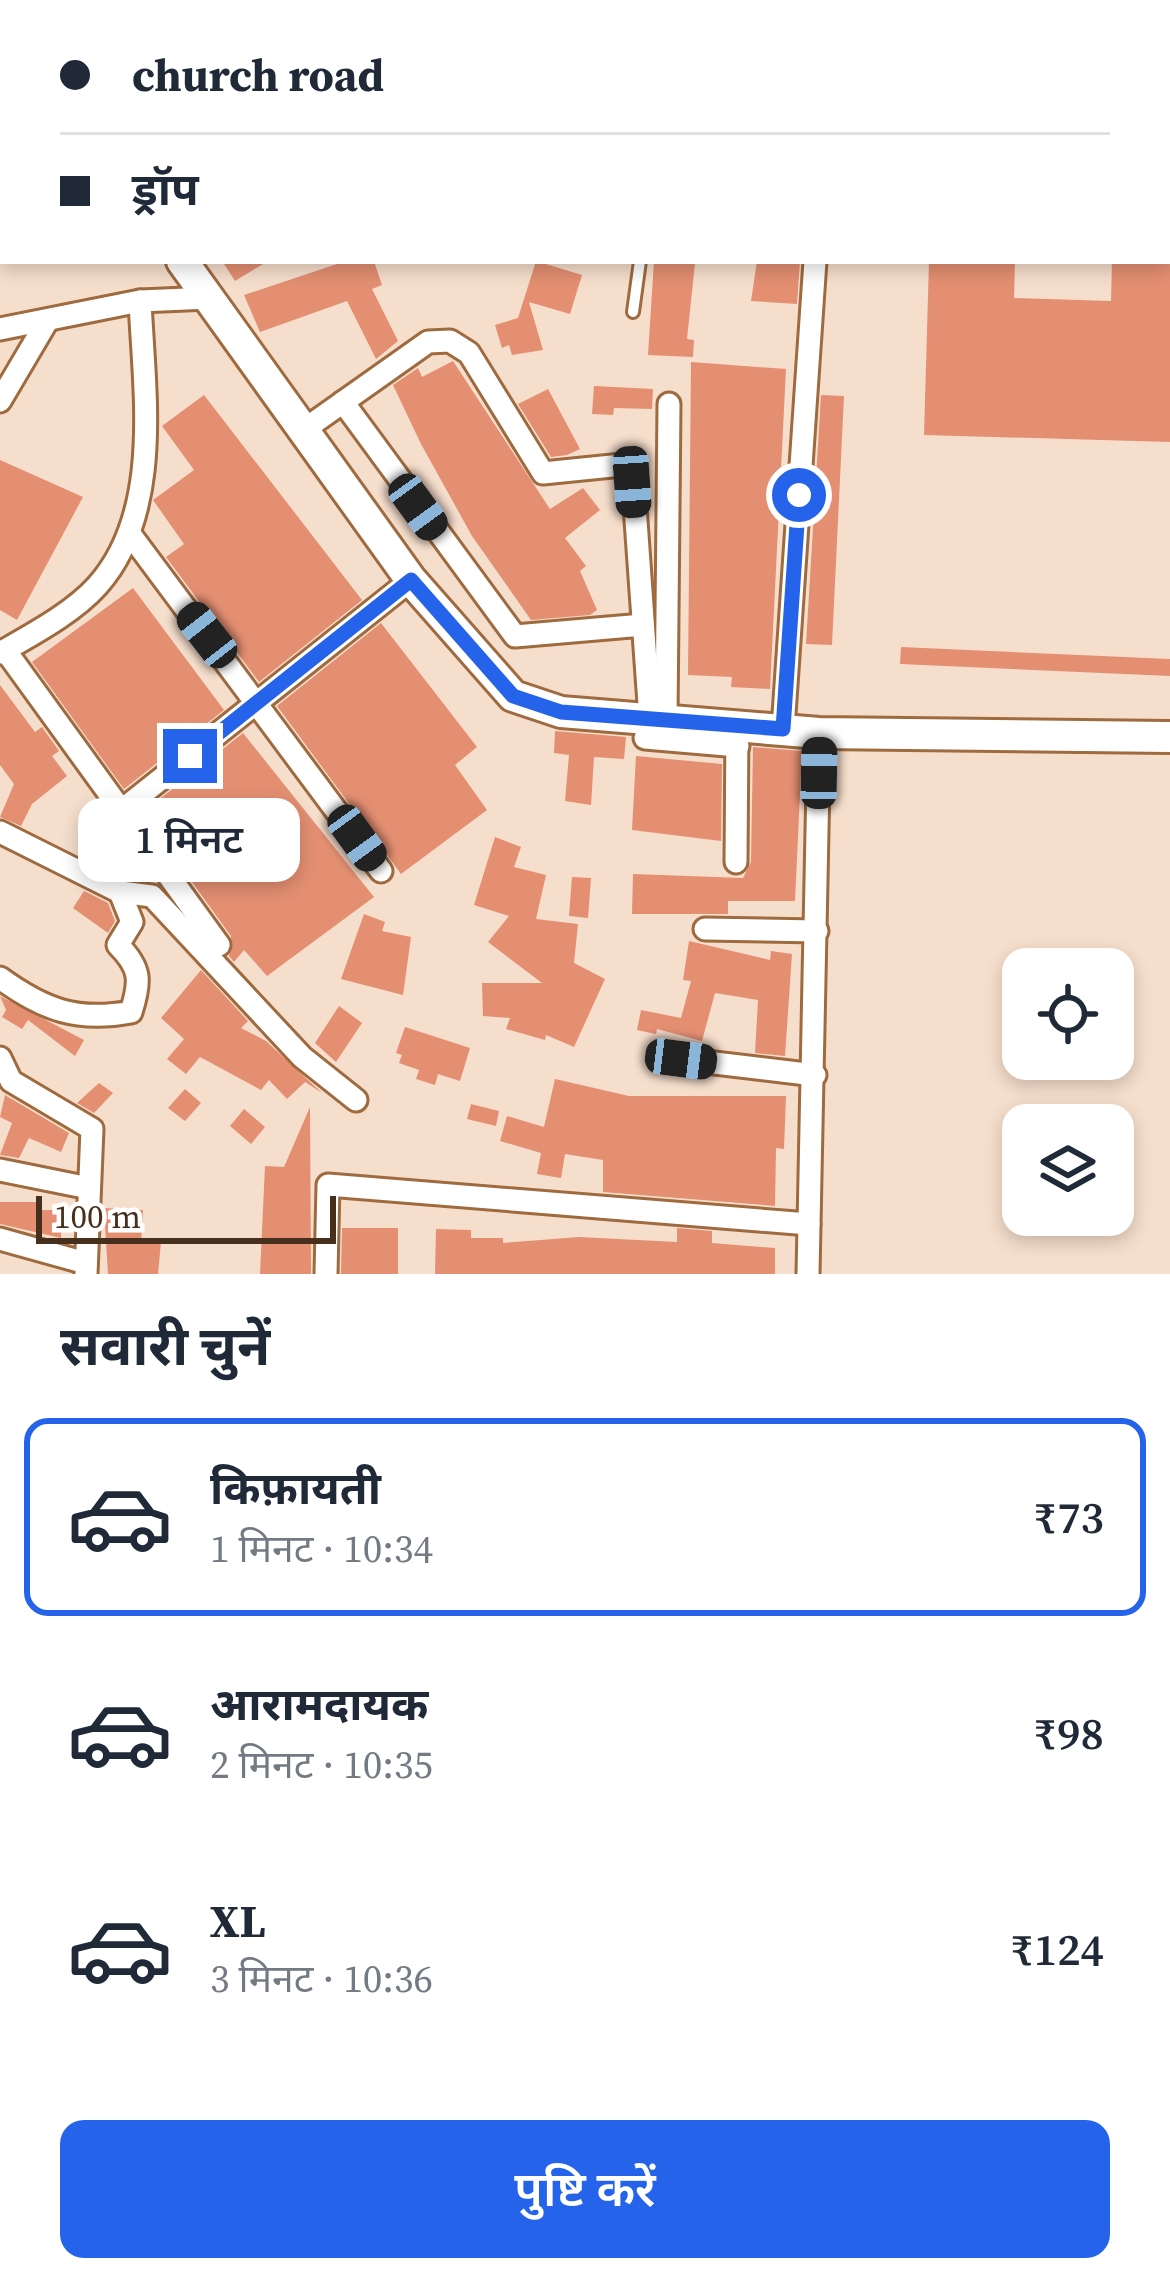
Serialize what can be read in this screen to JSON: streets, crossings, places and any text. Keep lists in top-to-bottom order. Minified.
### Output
{"scale_bar":"100 m","page":{"banner":["church road","ड्रॉप"],"bubble":"1 मिनट","scale":"100 m","heading":"सवारी चुनें","list":[{"name":"किफ़ायती","note":"1 मिनट · 10:34","value":"₹73"},{"name":"आरामदायक","note":"2 मिनट · 10:35","value":"₹98"},{"name":"XL","note":"3 मिनट · 10:36","value":"₹124"}],"buttons":"पुष्टि करें"}}
